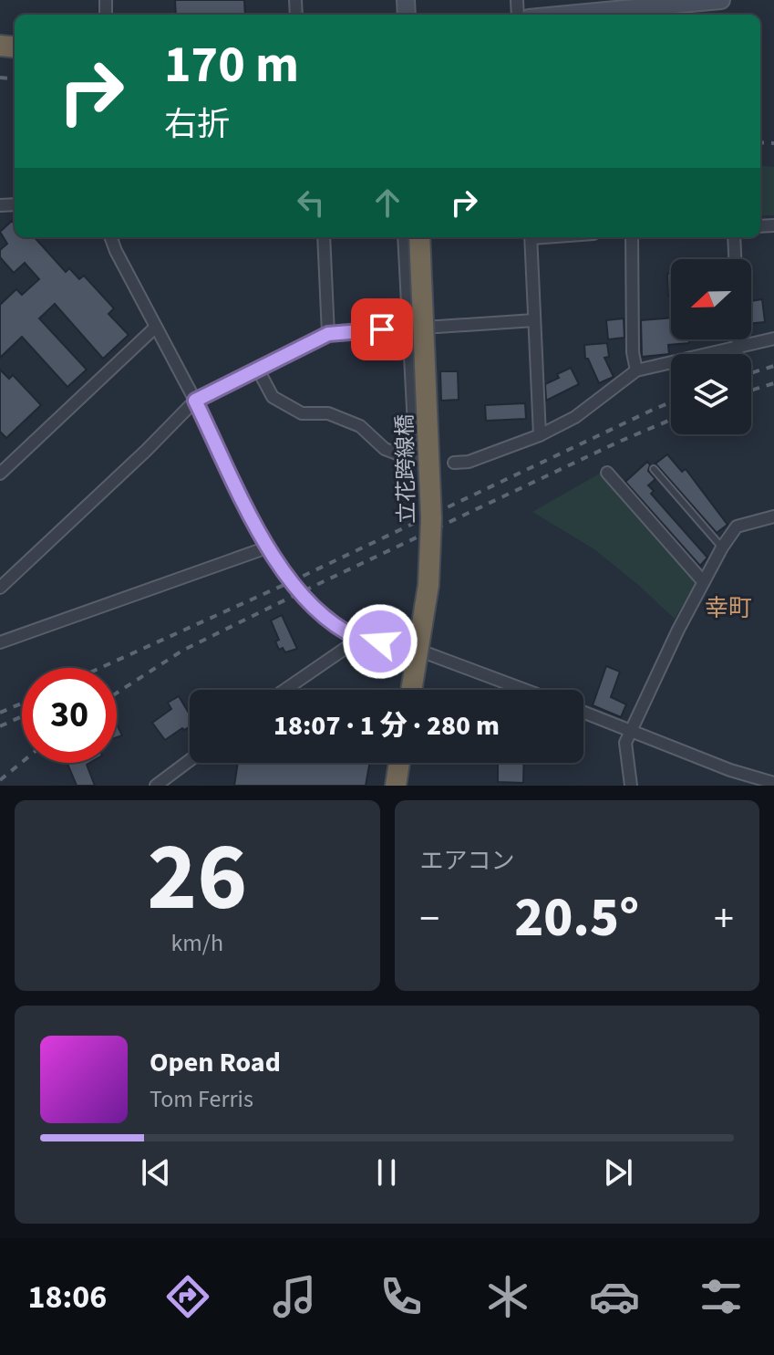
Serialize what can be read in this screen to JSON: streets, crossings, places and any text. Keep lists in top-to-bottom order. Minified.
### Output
{"streets":{"highway":["立花跨線橋"]},"districts":["幸町"],"north":"left","page":{"turn":["170 m","右折"],"limit":"30","trip":"18:07 · 1 分 · 280 m","tile":[["26","km/h"],"エアコン"],"heat":["−","20.5°","+"],"song":["Open Road","Tom Ferris"],"tabs":"18:06"}}
